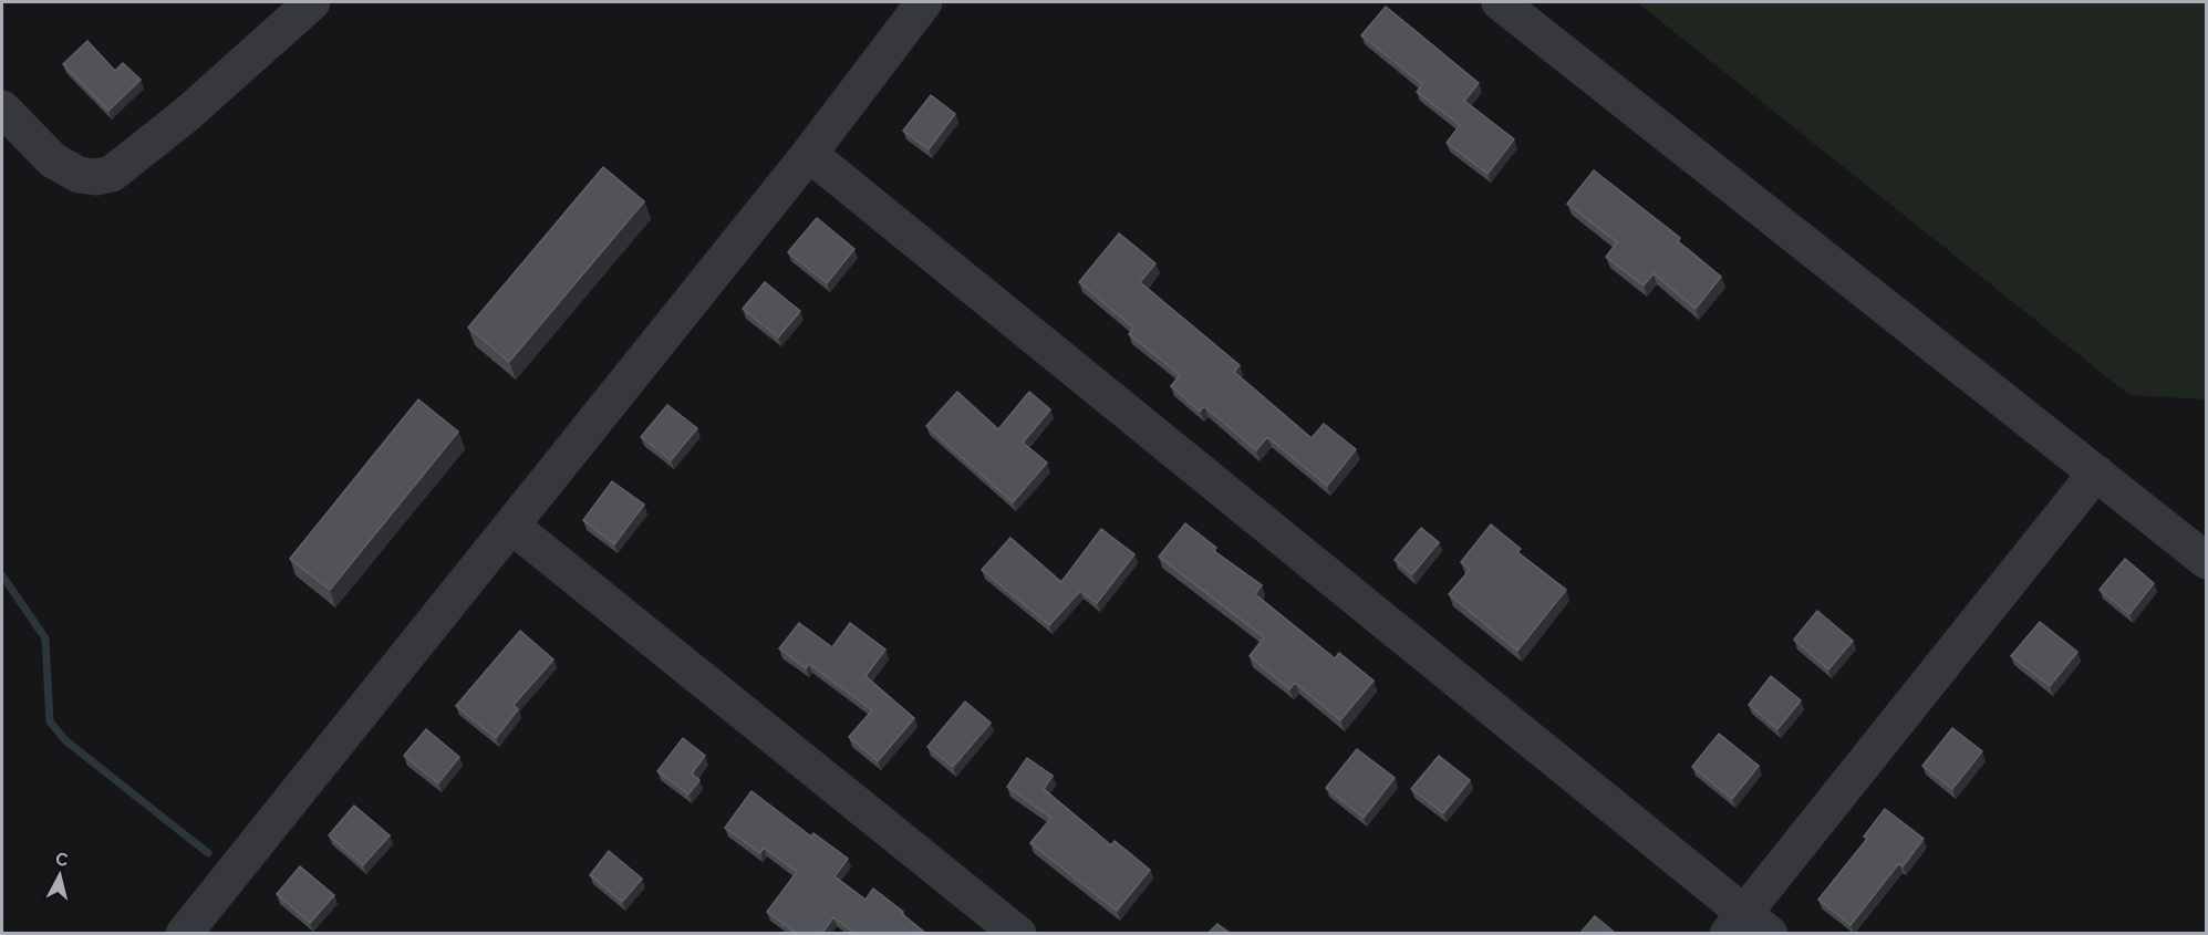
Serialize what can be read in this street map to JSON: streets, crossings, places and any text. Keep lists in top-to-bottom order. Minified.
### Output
{"north":"top"}
